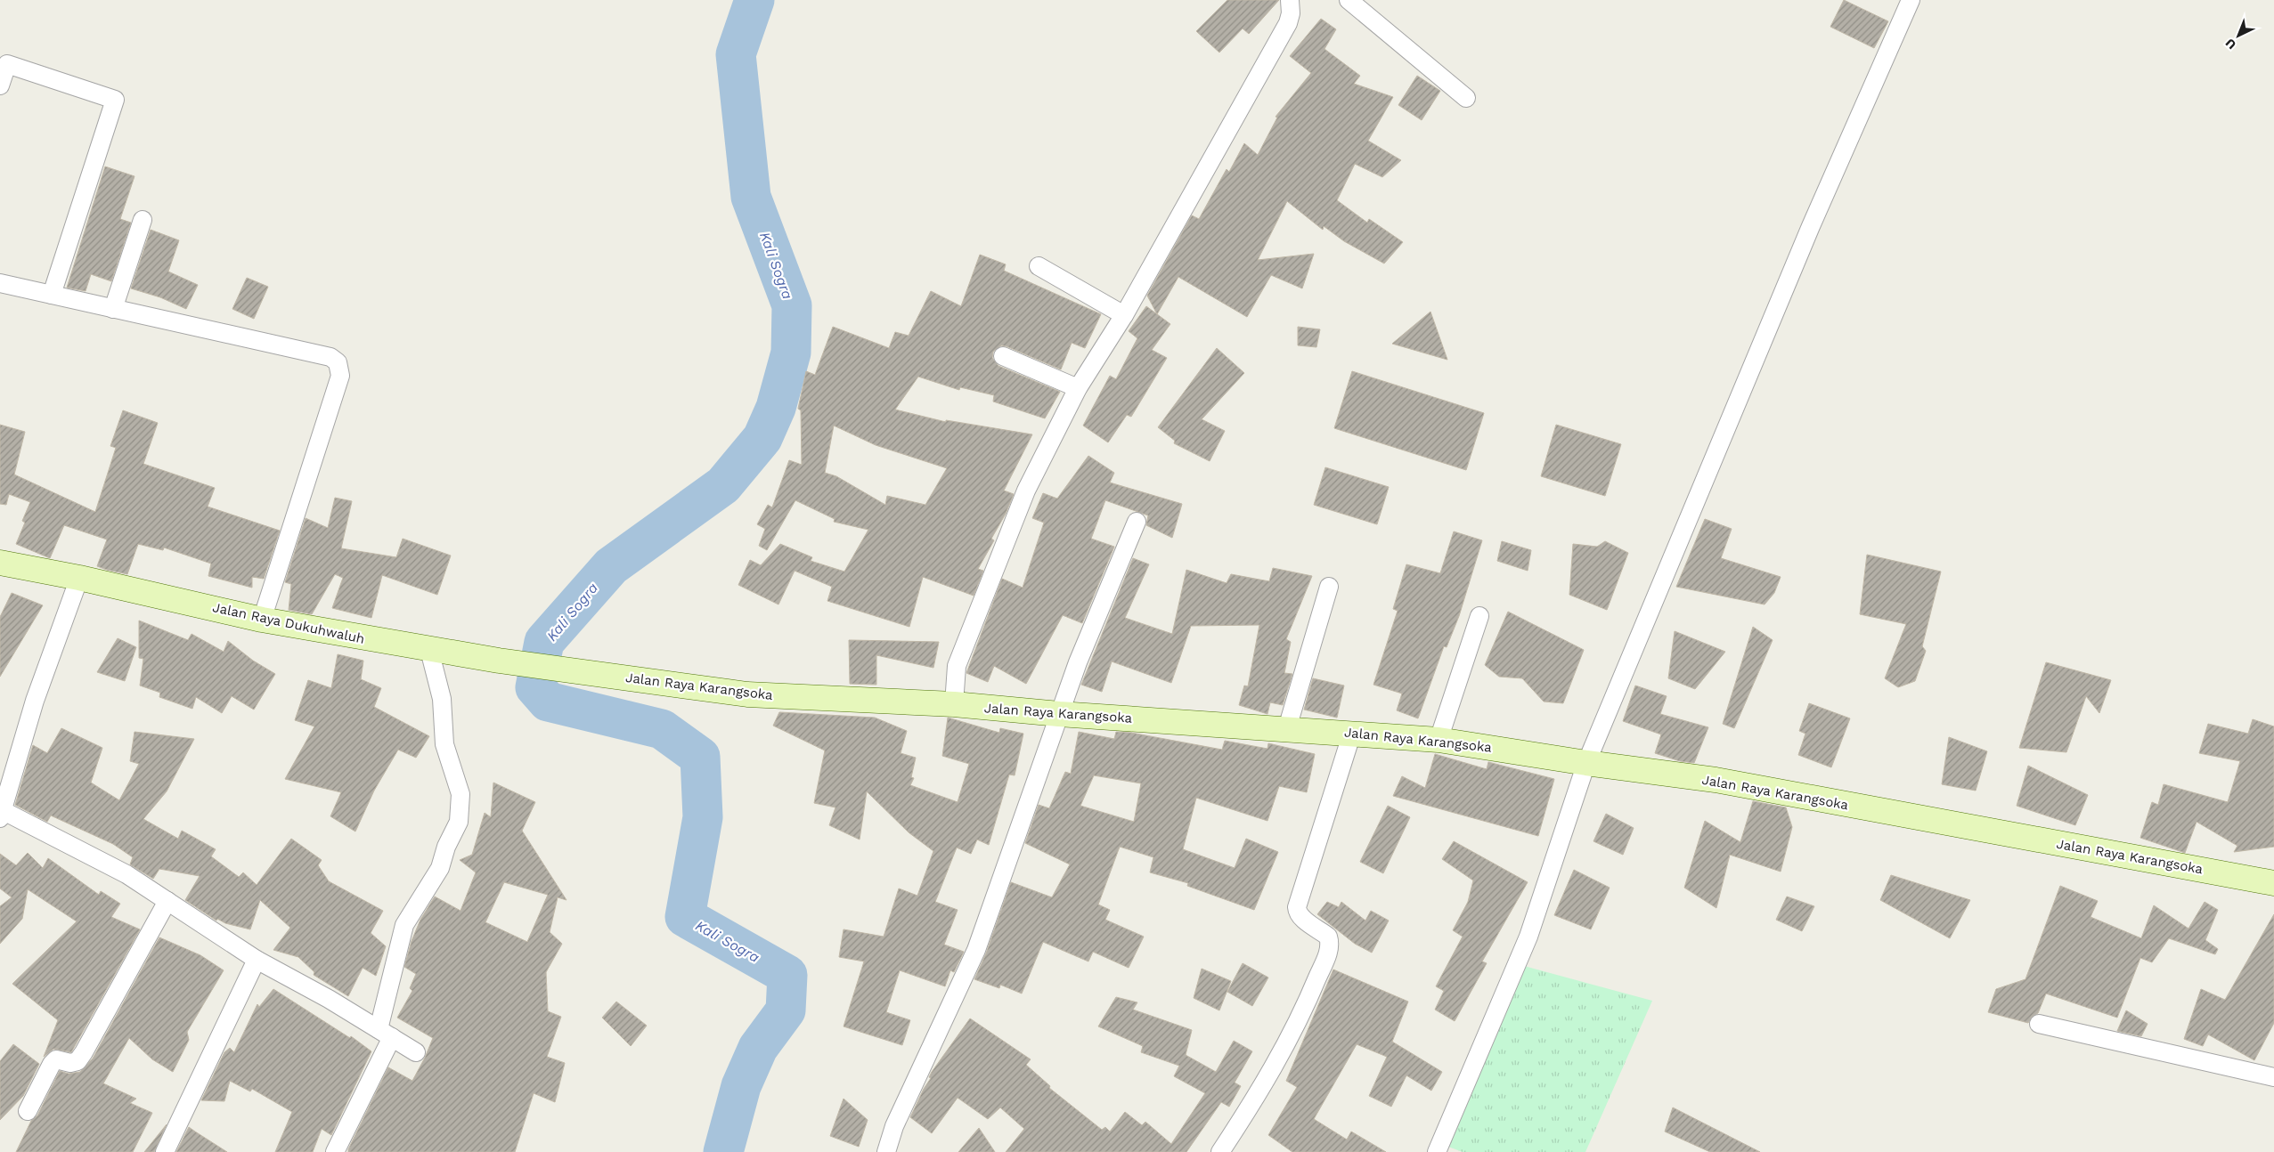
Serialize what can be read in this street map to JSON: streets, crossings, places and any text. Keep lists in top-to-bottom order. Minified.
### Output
{"streets":{"main road":["Jalan Raya Dukuhwaluh","Jalan Raya Karangsoka"]},"crossings":[["Jalan Raya Dukuhwaluh","Jalan Raya Karangsoka"]],"water":["Kali Sogra"],"north":"bottom left"}
